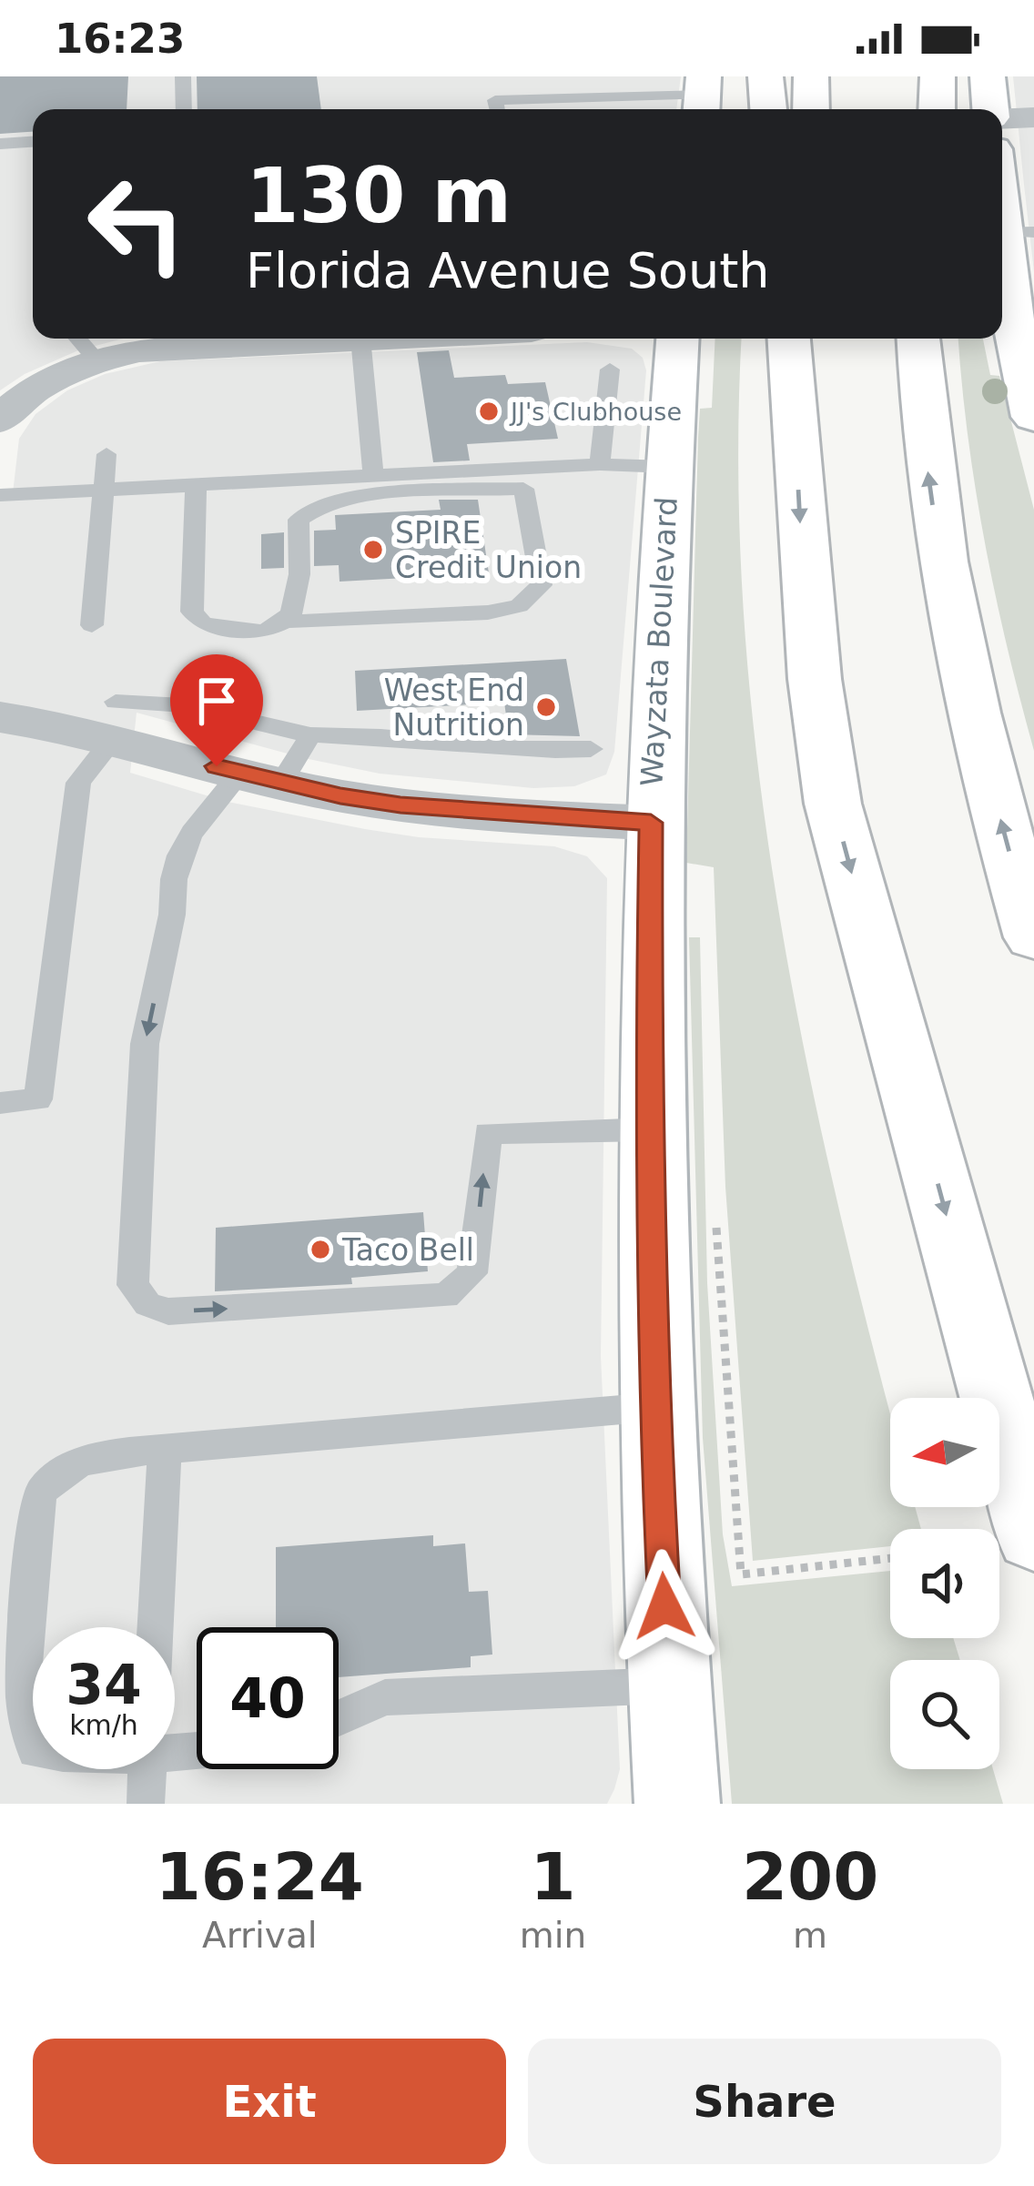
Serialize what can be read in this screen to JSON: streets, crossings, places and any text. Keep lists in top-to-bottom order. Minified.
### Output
{"streets":{"main road":["Wayzata Boulevard"]},"places":["JJ's Clubhouse","SPIRE Credit Union","West End Nutrition","Taco Bell"],"north":"left","page":{"status":"16:23","turn":["130 m","Florida Avenue South"],"speed":"34 km/h","limit":"40","eta":["16:24","Arrival","1","min","200","m"],"buttons":["Exit","Share"]}}
